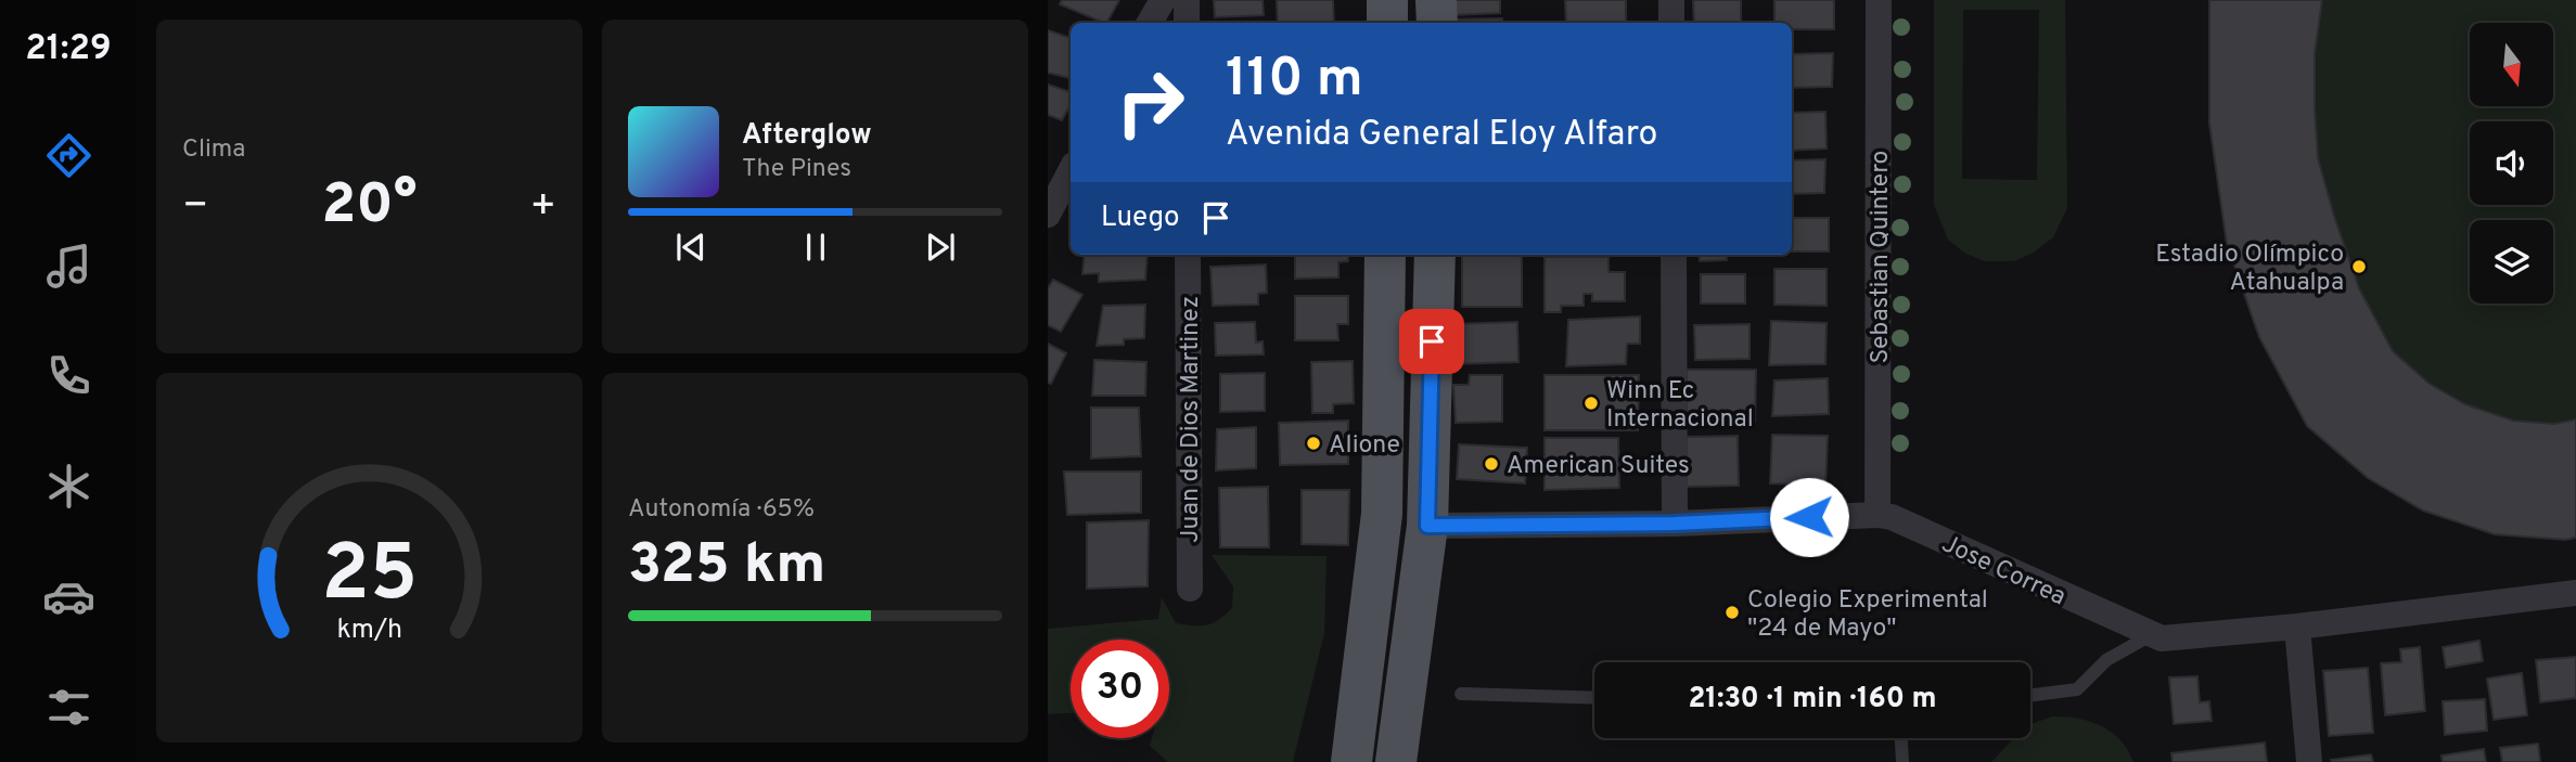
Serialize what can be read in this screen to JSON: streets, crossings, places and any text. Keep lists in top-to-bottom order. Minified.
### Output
{"streets":{"street":["Sebastian Quintero","Juan de Dios Martinez","Jose Correa"]},"crossings":[["Sebastian Quintero","Jose Correa"]],"places":["Estadio Olímpico Atahualpa","Winn Ec Internacional","Alione","American Suites","Colegio Experimental \"24 de Mayo\""],"north":"bottom","page":{"tabs":"21:29","tile":["Clima",["Autonomía · 65%","325 km"]],"turn":["110 m","Avenida General Eloy Alfaro"],"song":["Afterglow","The Pines"],"heat":["−","20°","+"],"then":"Luego","limit":"30","trip":"21:30 · 1 min · 160 m","gauge":["25","km/h"]}}
